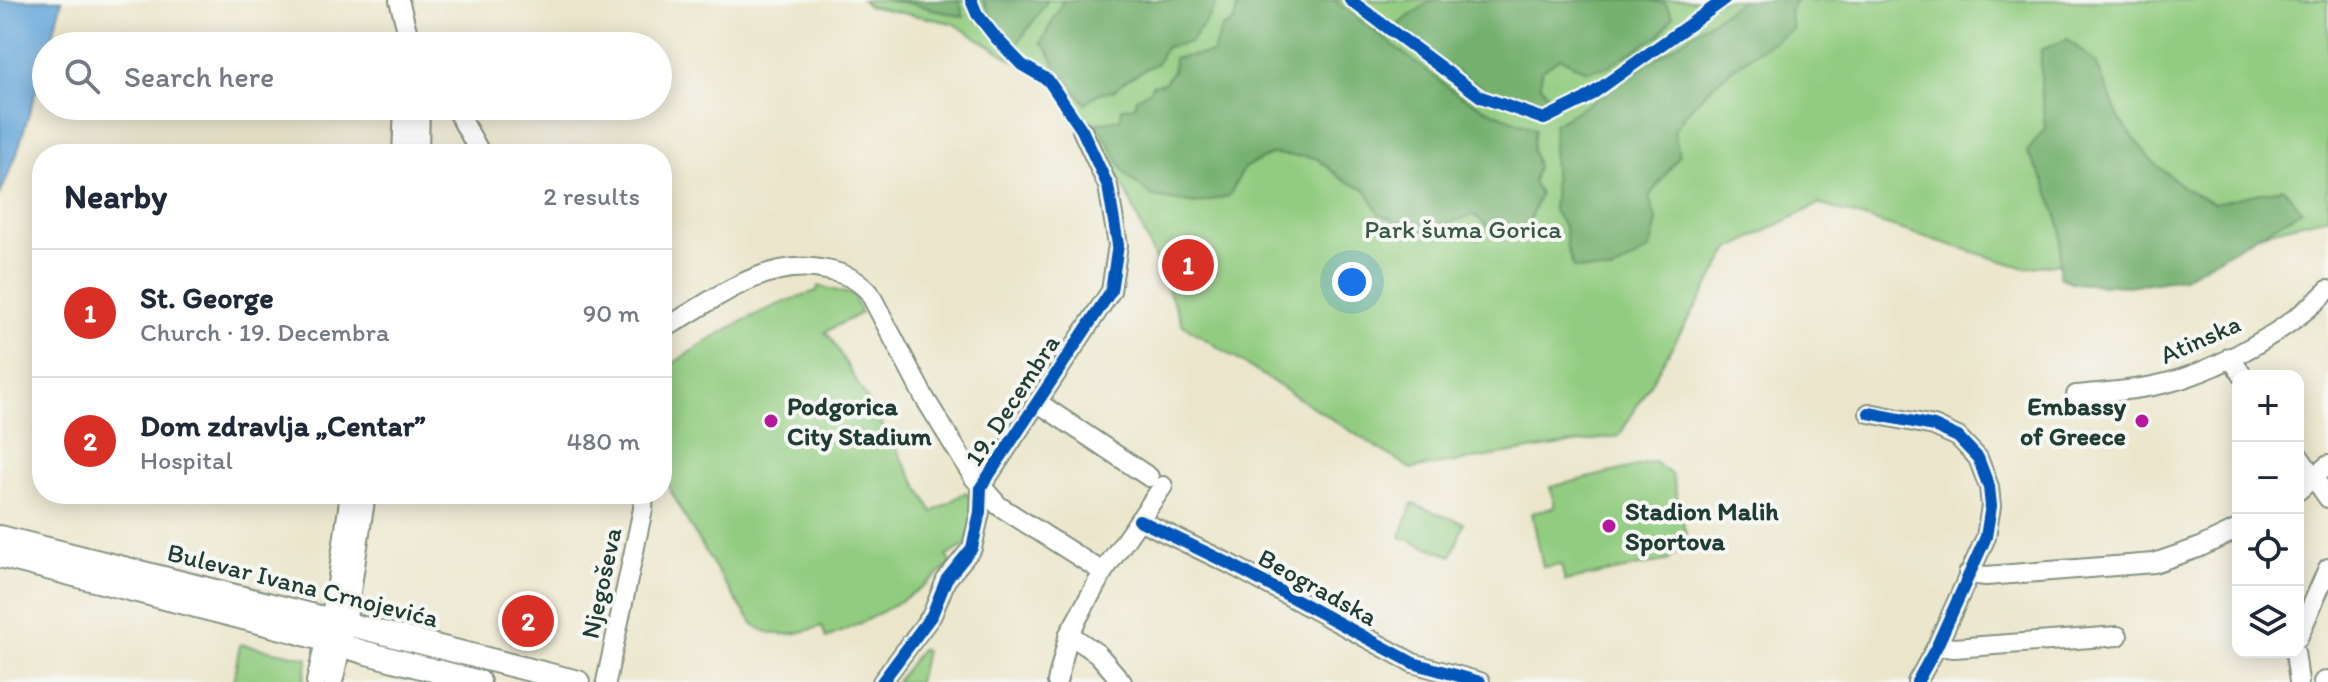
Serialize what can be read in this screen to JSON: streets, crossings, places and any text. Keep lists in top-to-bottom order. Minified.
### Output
{"streets":{"main road":["Bulevar Ivana Crnojevića"],"street":["Atinska","19. Decembra","Njegoševa","Beogradska"]},"parks":["Park šuma Gorica"],"places":["Podgorica City Stadium","Embassy of Greece","Stadion Malih Sportova"],"page":{"search":"Search here","heading":["Nearby","2 results"],"pins":["1","2"],"list":[{"mark":"1","name":"St. George","note":"Church · 19. Decembra","value":"90 m"},{"mark":"2","name":"Dom zdravlja „Centar”","note":"Hospital","value":"480 m"}],"map_buttons":["+","−"]}}
